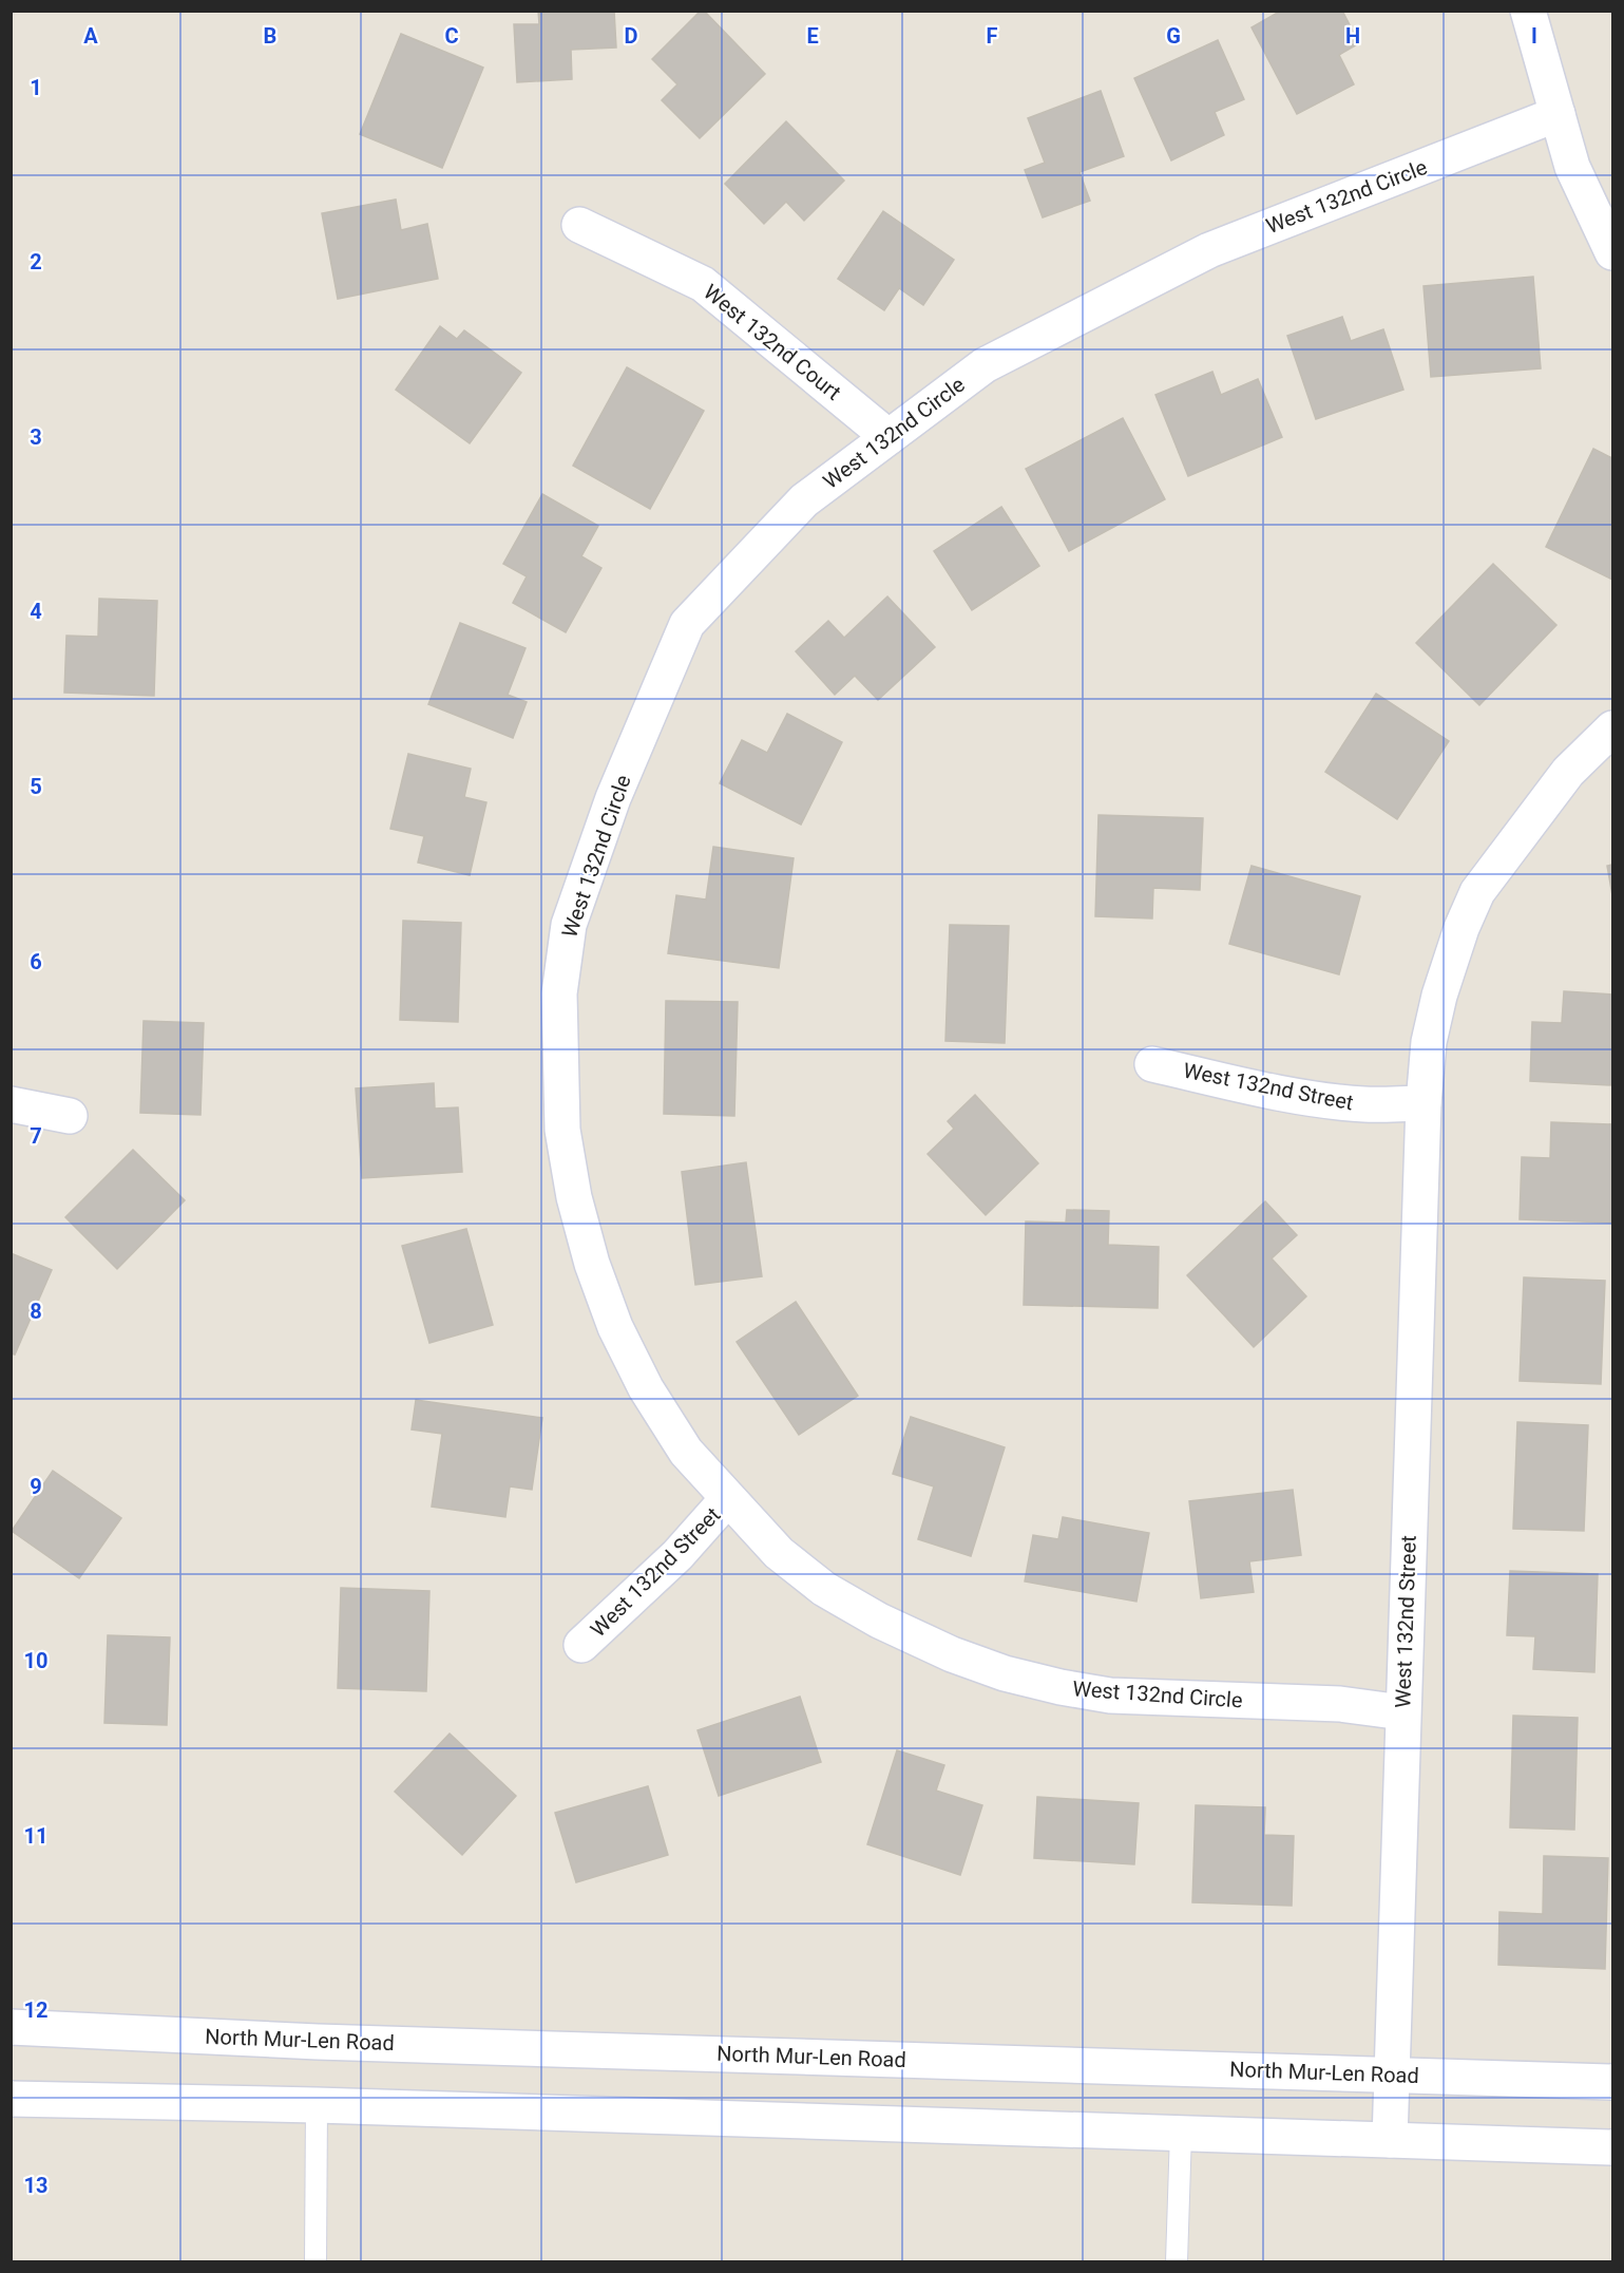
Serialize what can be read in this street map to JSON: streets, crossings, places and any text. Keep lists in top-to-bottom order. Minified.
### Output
{"streets":{"street":["West 132nd Circle","West 132nd Court","West 132nd Street","North Mur-Len Road"]},"crossings":[["West 132nd Circle","West 132nd Court"],["West 132nd Circle","West 132nd Street"],["West 132nd Street","North Mur-Len Road"]],"grid":{"columns":["A","B","C","D","E","F","G","H","I"],"rows":["1","2","3","4","5","6","7","8","9","10","11","12","13"]}}
